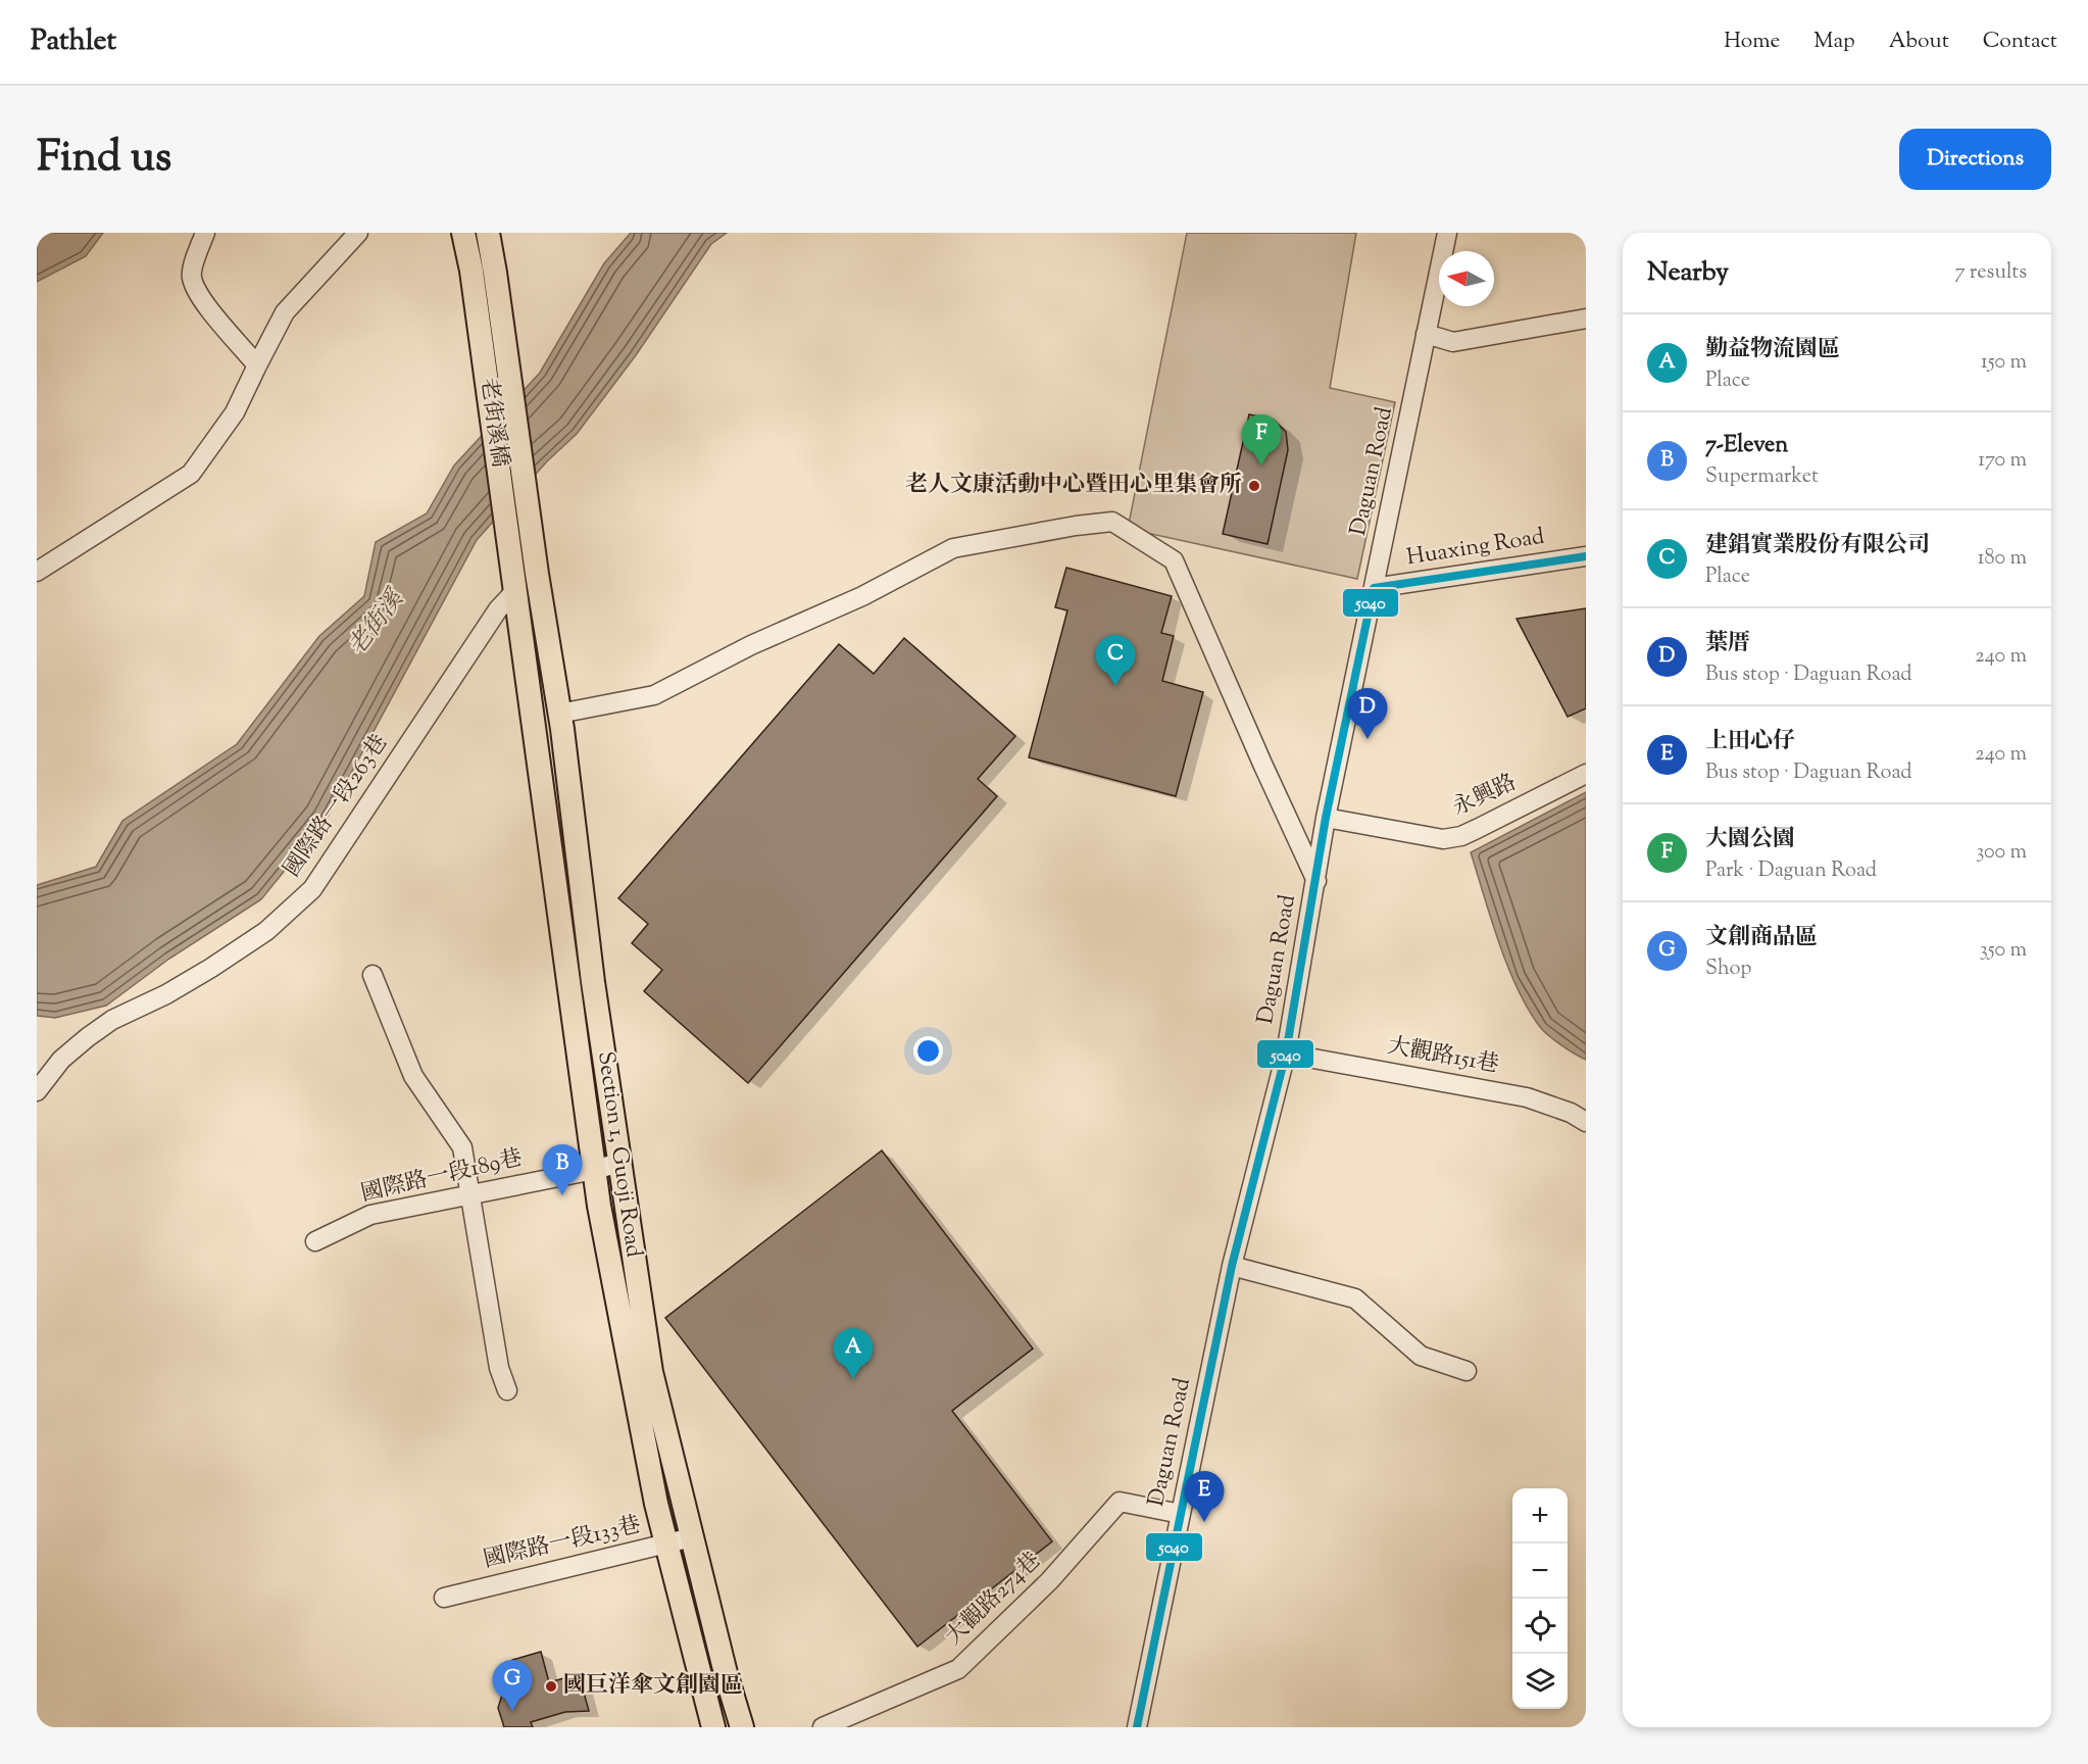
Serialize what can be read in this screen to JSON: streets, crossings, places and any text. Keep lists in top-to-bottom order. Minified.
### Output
{"streets":{"main road":["老街溪橋","Section 1, Guoji Road"],"street":["Daguan Road","Huaxing Road","永興路","國際路一段263巷","大觀路151巷","國際路一段189巷","國際路一段133巷","大觀路274巷"]},"crossings":[["老街溪橋","國際路一段263巷"],["老街溪橋","Section 1, Guoji Road"],["Daguan Road","Huaxing Road"],["Daguan Road","永興路"],["Daguan Road","大觀路151巷"],["Daguan Road","大觀路274巷"],["國際路一段263巷","Section 1, Guoji Road"],["Section 1, Guoji Road","國際路一段189巷"],["Section 1, Guoji Road","國際路一段133巷"]],"water":["老街溪"],"places":["老人文康活動中心暨田心里集會所","國巨洋傘文創園區"],"lines":["transit line 5040"],"north":"left","page":{"header":"Pathlet","nav":["Home","Map","About","Contact"],"title":"Find us","buttons":"Directions","heading":["Nearby","7 results"],"list":[{"mark":"A","name":"勤益物流園區","note":"Place","value":"150 m"},{"mark":"B","name":"7-Eleven","note":"Supermarket","value":"170 m"},{"mark":"C","name":"建錩實業股份有限公司","note":"Place","value":"180 m"},{"mark":"D","name":"葉厝","note":"Bus stop · Daguan Road","value":"240 m"},{"mark":"E","name":"上田心仔","note":"Bus stop · Daguan Road","value":"240 m"},{"mark":"F","name":"大園公園","note":"Park · Daguan Road","value":"300 m"},{"mark":"G","name":"文創商品區","note":"Shop","value":"350 m"}],"pins":["F","C","D","B","A","E","G"],"map_buttons":["+","−"]}}
